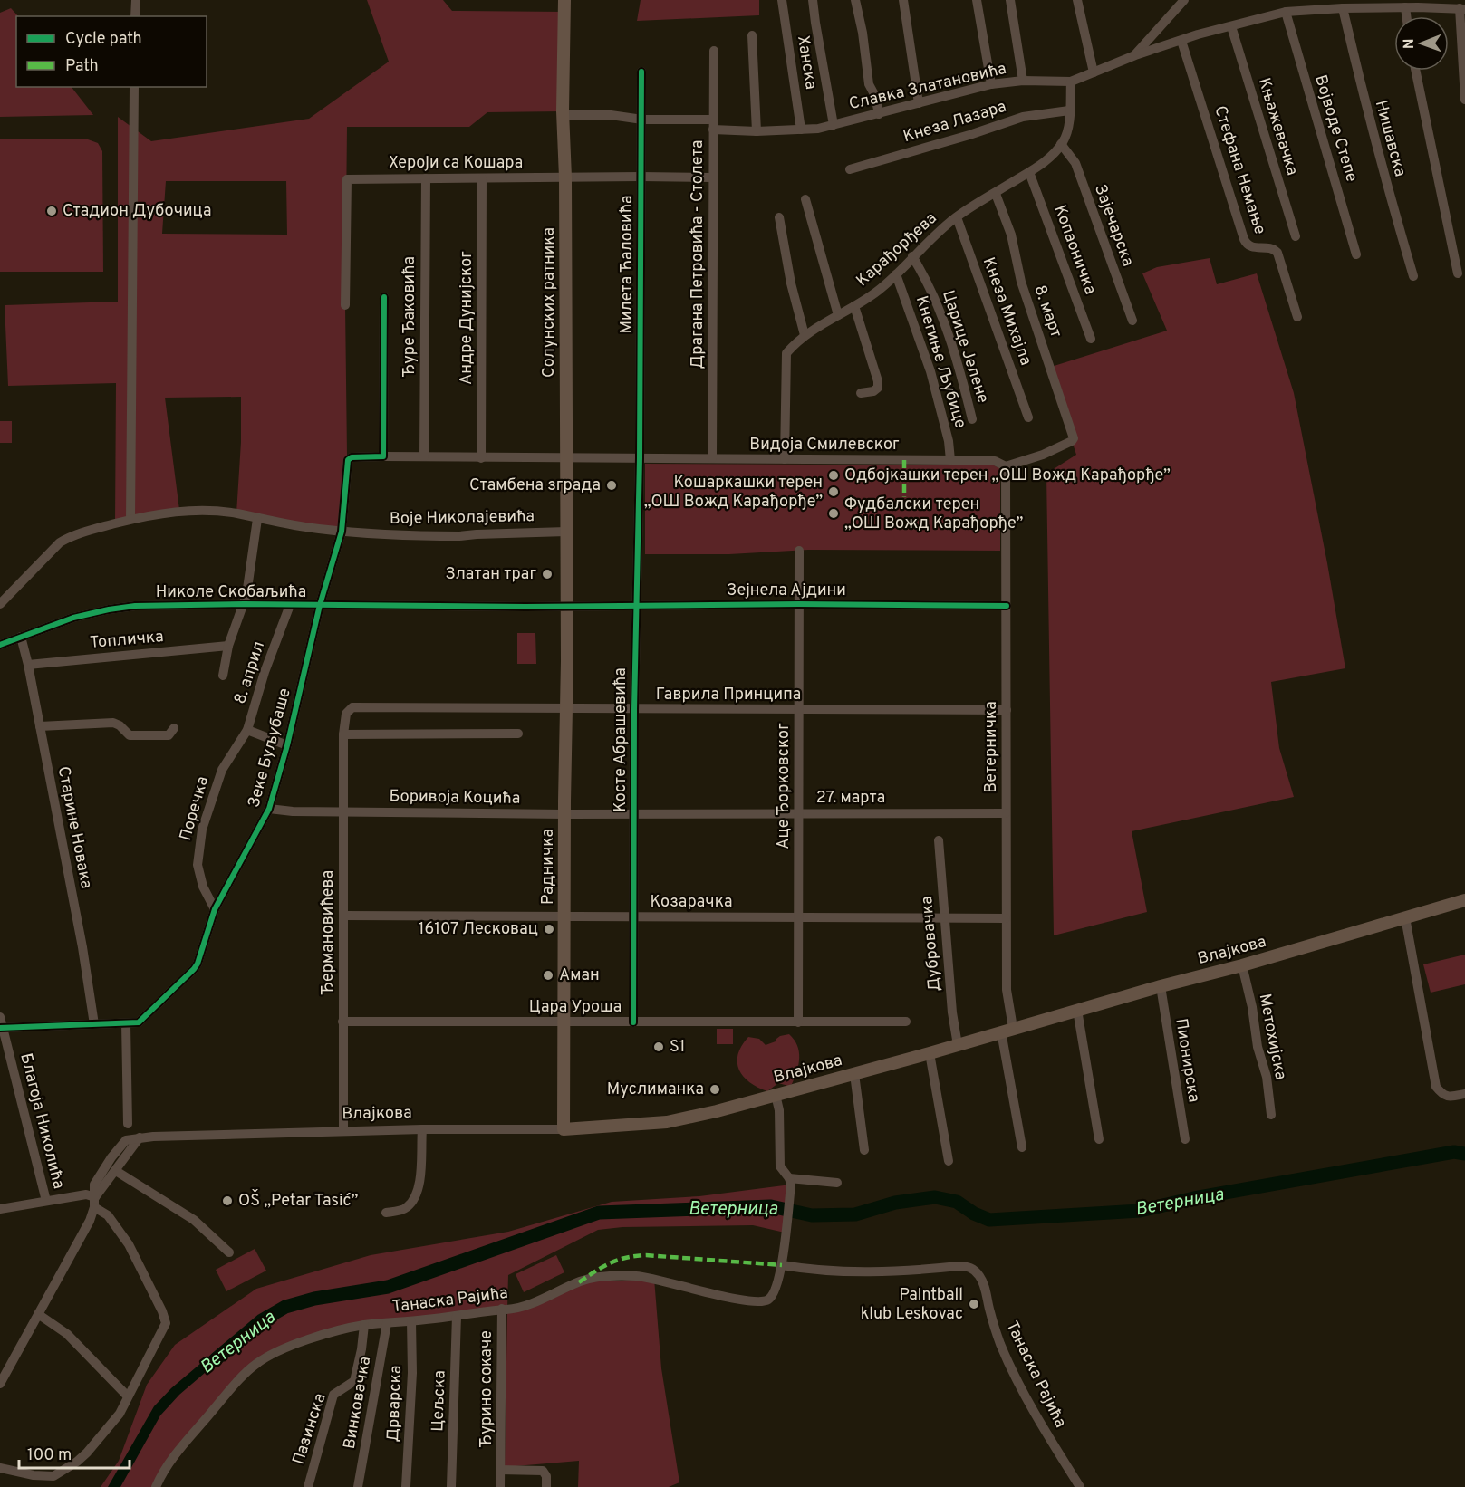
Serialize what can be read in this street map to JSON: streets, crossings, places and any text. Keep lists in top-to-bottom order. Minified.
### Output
{"streets":{"main road":["Солунских ратника","Радничка","Влајкова"],"street":["Ханска","Славка Златановића","Кнеза Лазара","Књажевачка","Војводе Степе","Нишавска","Хероји са Кошара","Стефана Немање","Зајечарска","Карађорђева","Копаоничка","Драгана Петровића - Столета","Милета Ћаловића","Кнеза Михајла","8. март","Ђуре Ђаковића","Андре Дунијског","Царице Јелене","Кнегиње Љубице","Видоја Смилевског","Воје Николајевића","Зејнела Ајдини","Николе Скобаљића","Топличка","8. април","Гаврила Принципа","Косте Абрашевића","Ветерничка","Зеке Буљубаше","Аце Ђорковског","Боривоја Коцића","27. марта","Поречка","Старине Новака","Козарачка","Ђермановићева","Дубровачка","Цара Уроша","Метохијска","Пионирска","Благоја Николића","Танаска Рајића","Ђурино сокаче","Цељска","Винковачка","Дрварска","Пазинска"]},"crossings":[["Ханска","Славка Златановића"],["Славка Златановића","Књажевачка"],["Славка Златановића","Војводе Степе"],["Славка Златановића","Нишавска"],["Славка Златановића","Стефана Немање"],["Славка Златановића","Драгана Петровића - Столета"],["Славка Златановића","Милета Ћаловића"],["Славка Златановића","Солунских ратника"],["Хероји са Кошара","Драгана Петровића - Столета"],["Хероји са Кошара","Милета Ћаловића"],["Хероји са Кошара","Солунских ратника"],["Хероји са Кошара","Ђуре Ђаковића"],["Хероји са Кошара","Андре Дунијског"],["Зајечарска","Карађорђева"],["Карађорђева","Копаоничка"],["Карађорђева","Кнеза Михајла"],["Карађорђева","8. март"],["Карађорђева","Царице Јелене"],["Карађорђева","Кнегиње Љубице"],["Карађорђева","Видоја Смилевског"],["Драгана Петровића - Столета","Видоја Смилевског"],["Милета Ћаловића","Видоја Смилевског"],["Милета Ћаловића","Косте Абрашевића"],["Солунских ратника","Видоја Смилевског"],["Солунских ратника","Воје Николајевића"],["Солунских ратника","Зејнела Ајдини"],["Солунских ратника","Николе Скобаљића"],["Солунских ратника","Радничка"],["8. март","Видоја Смилевског"],["Кнегиње Љубице","Видоја Смилевског"],["Видоја Смилевског","Косте Абрашевића"],["Видоја Смилевског","Ветерничка"],["Воје Николајевића","Зеке Буљубаше"],["Зејнела Ајдини","Николе Скобаљића"],["Зејнела Ајдини","Косте Абрашевића"],["Зејнела Ајдини","Ветерничка"],["Зејнела Ајдини","Аце Ђорковског"],["Зејнела Ајдини","Радничка"],["Николе Скобаљића","8. април"],["Николе Скобаљића","Зеке Буљубаше"],["Николе Скобаљића","Старине Новака"],["Николе Скобаљића","Радничка"],["Топличка","Старине Новака"],["8. април","Зеке Буљубаше"],["8. април","Поречка"],["Гаврила Принципа","Косте Абрашевића"],["Гаврила Принципа","Ветерничка"],["Гаврила Принципа","Аце Ђорковског"],["Гаврила Принципа","Радничка"],["Гаврила Принципа","Ђермановићева"],["Косте Абрашевића","27. марта"],["Косте Абрашевића","Козарачка"],["Косте Абрашевића","Цара Уроша"],["Ветерничка","27. марта"],["Ветерничка","Козарачка"],["Ветерничка","Влајкова"],["Зеке Буљубаше","Боривоја Коцића"],["Зеке Буљубаше","Поречка"],["Зеке Буљубаше","Ђермановићева"],["Аце Ђорковског","27. марта"],["Аце Ђорковског","Козарачка"],["Аце Ђорковског","Цара Уроша"],["Боривоја Коцића","27. марта"],["Боривоја Коцића","Радничка"],["Боривоја Коцића","Ђермановићева"],["27. марта","Радничка"],["Радничка","Козарачка"],["Радничка","Влајкова"],["Радничка","Цара Уроша"],["Козарачка","Ђермановићева"],["Козарачка","Дубровачка"],["Ђермановићева","Влајкова"],["Ђермановићева","Цара Уроша"],["Дубровачка","Влајкова"],["Влајкова","Метохијска"],["Влајкова","Пионирска"],["Танаска Рајића","Ђурино сокаче"],["Танаска Рајића","Цељска"],["Танаска Рајића","Винковачка"],["Танаска Рајића","Дрварска"],["Танаска Рајића","Пазинска"]],"water":["Ветерница"],"places":["Стадион Дубочица","Одбојкашки терен „ОШ Вожд Карађорђе”","Стамбена зграда","Кошаркашки терен „ОШ Вожд Карађорђе”","Фудбалски терен „ОШ Вожд Карађорђе”","Златан траг","16107 Лесковац","Аман","S1","Муслиманка","OŠ „Petar Tasić”","Paintball klub Leskovac"],"legend":["Cycle path","Path"],"scale_bar":"100 m","north":"left"}
